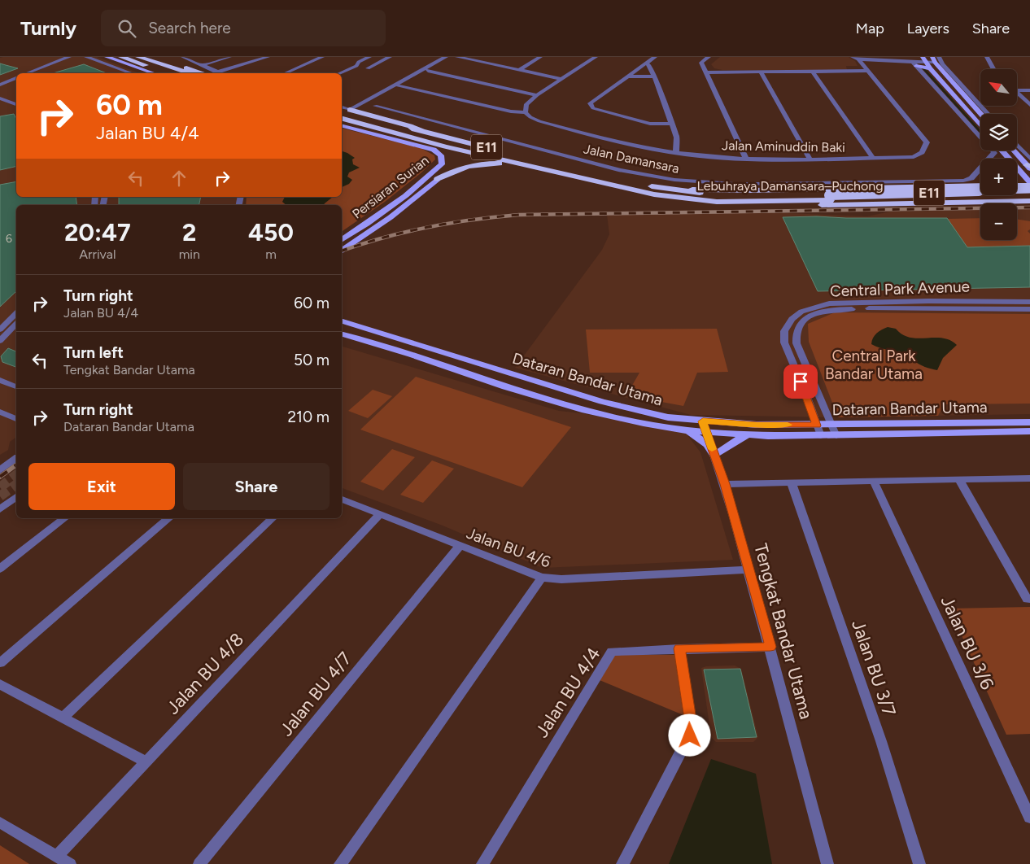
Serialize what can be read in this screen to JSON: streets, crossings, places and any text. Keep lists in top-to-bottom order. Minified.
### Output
{"streets":{"highway":["E11","Lebuhraya Damansara–Puchong"],"main road":["Persiaran Surian","Dataran Bandar Utama"],"street":["Jalan Aminuddin Baki","Jalan Damansara","Central Park Avenue","Jalan BU 4/6","Tengkat Bandar Utama","Jalan BU 3/6","Jalan BU 3/7","Jalan BU 4/8","Jalan BU 4/4","Jalan BU 4/7"]},"crossings":[["Central Park Avenue","Dataran Bandar Utama"],["Dataran Bandar Utama","Tengkat Bandar Utama"],["Jalan BU 4/6","Tengkat Bandar Utama"],["Jalan BU 4/6","Jalan BU 4/8"],["Jalan BU 4/6","Jalan BU 4/7"],["Tengkat Bandar Utama","Jalan BU 4/4"]],"parks":["Central Park Bandar Utama"],"house_numbers":["6"],"north":"top left","page":{"header":"Turnly","search":"Search here","nav":["Map","Layers","Share"],"map_buttons":["+","−"],"turn":["60 m","Jalan BU 4/4"],"eta":["20:47","Arrival","2","min","450","m"],"list":[{"name":"Turn right","note":"Jalan BU 4/4","value":"60 m"},{"name":"Turn left","note":"Tengkat Bandar Utama","value":"50 m"},{"name":"Turn right","note":"Dataran Bandar Utama","value":"210 m"}],"buttons":["Exit","Share"]}}
